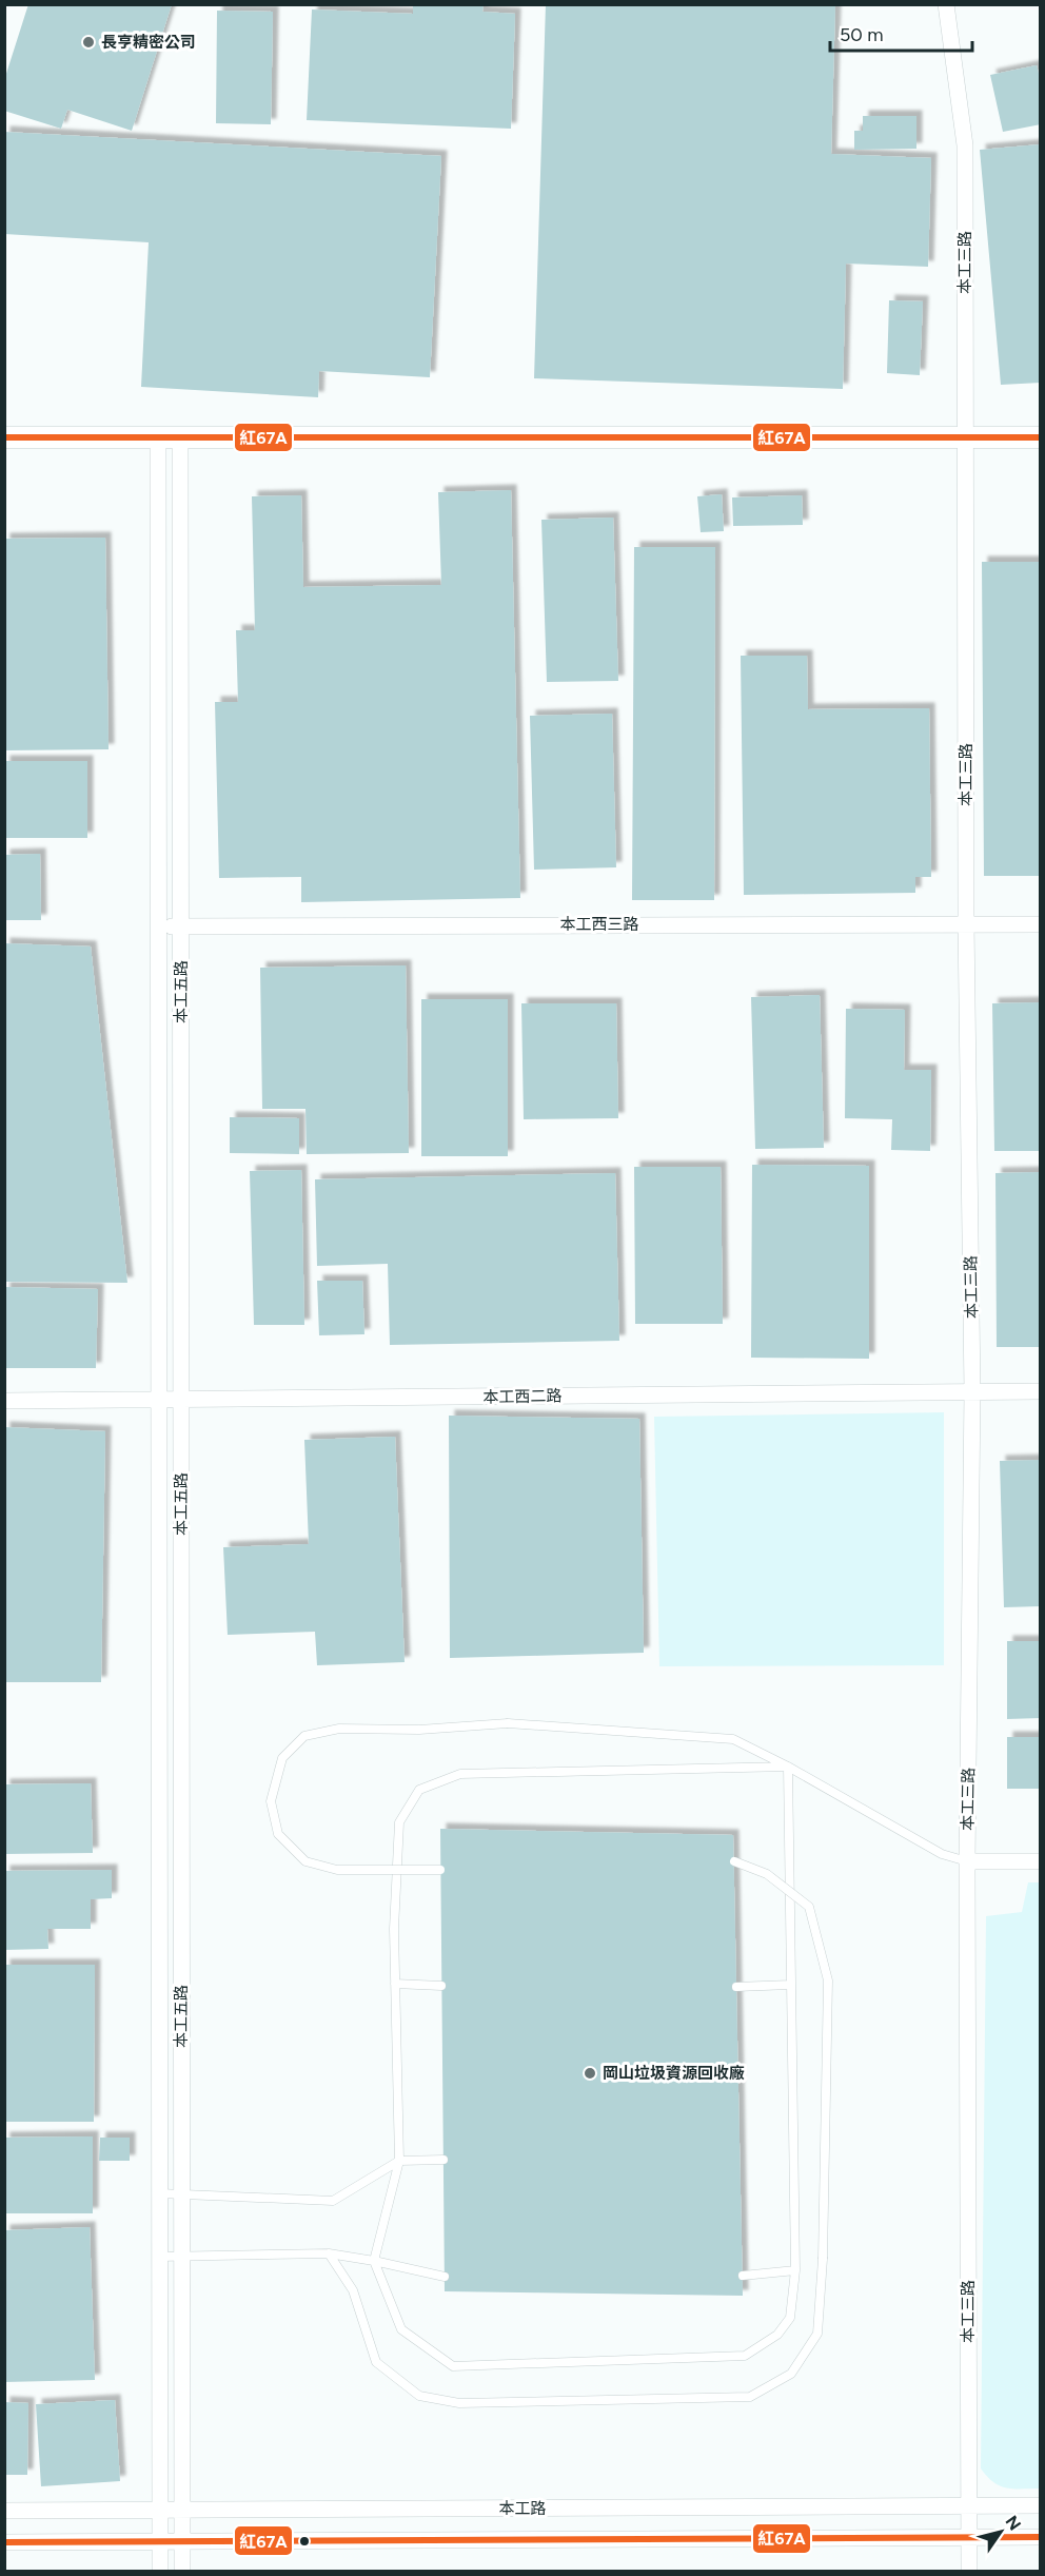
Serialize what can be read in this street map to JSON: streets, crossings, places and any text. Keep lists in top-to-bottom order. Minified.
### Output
{"streets":{"street":["本工三路","本工西三路","本工五路","本工西二路","本工路"]},"crossings":[["本工三路","本工西三路"],["本工三路","本工西二路"],["本工三路","本工路"],["本工西三路","本工五路"],["本工五路","本工西二路"],["本工五路","本工路"]],"places":["長亨精密公司","岡山垃圾資源回收廠"],"lines":["transit line 紅67A"],"scale_bar":"50 m","north":"top right"}
